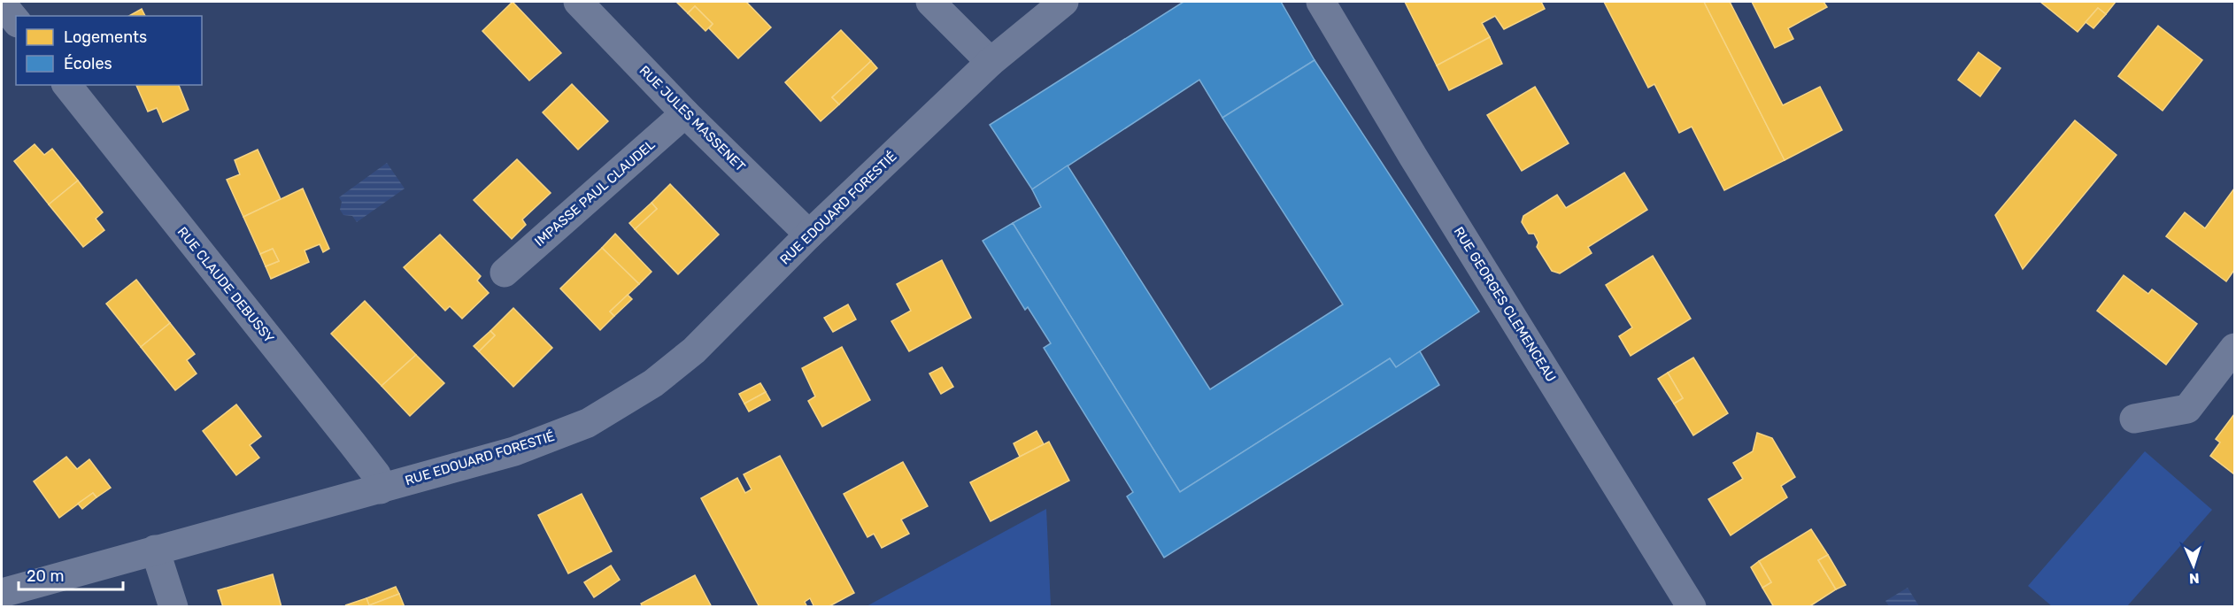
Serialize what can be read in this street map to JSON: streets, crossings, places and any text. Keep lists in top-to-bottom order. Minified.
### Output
{"streets":{"street":["RUE JULES MASSENET","IMPASSE PAUL CLAUDEL","RUE EDOUARD FORESTIÉ","RUE CLAUDE DEBUSSY","RUE GEORGES CLEMENCEAU"]},"crossings":[["RUE JULES MASSENET","IMPASSE PAUL CLAUDEL"],["RUE JULES MASSENET","RUE EDOUARD FORESTIÉ"],["RUE EDOUARD FORESTIÉ","RUE CLAUDE DEBUSSY"]],"legend":["Logements","Écoles"],"scale_bar":"20 m","north":"bottom"}
